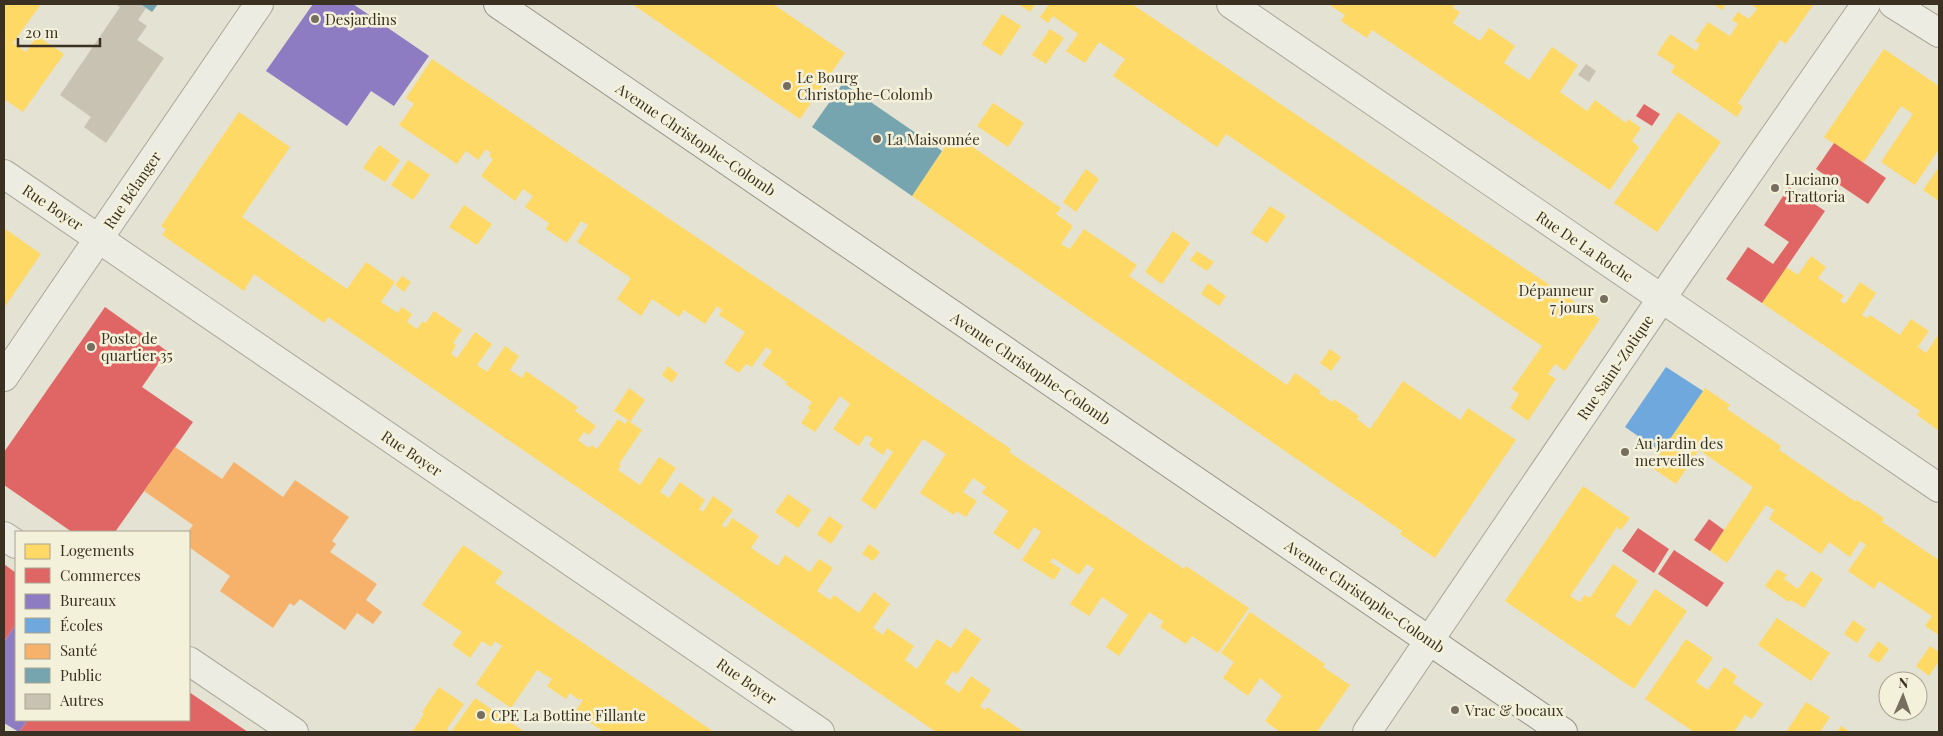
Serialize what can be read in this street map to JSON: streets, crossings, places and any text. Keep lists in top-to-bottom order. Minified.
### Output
{"streets":{"street":["Avenue Christophe-Colomb","Rue Bélanger","Rue Boyer","Rue De La Roche","Rue Saint-Zotique"]},"crossings":[["Avenue Christophe-Colomb","Rue Saint-Zotique"],["Rue Bélanger","Rue Boyer"],["Rue De La Roche","Rue Saint-Zotique"]],"places":["Desjardins","Le Bourg Christophe-Colomb","La Maisonnée","Luciano Trattoria","Dépanneur 7 jours","Poste de quartier 35","Au jardin des merveilles","Vrac & bocaux","CPE La Bottine Fillante"],"legend":["Logements","Commerces","Bureaux","Écoles","Santé","Public","Autres"],"scale_bar":"20 m","north":"top"}
